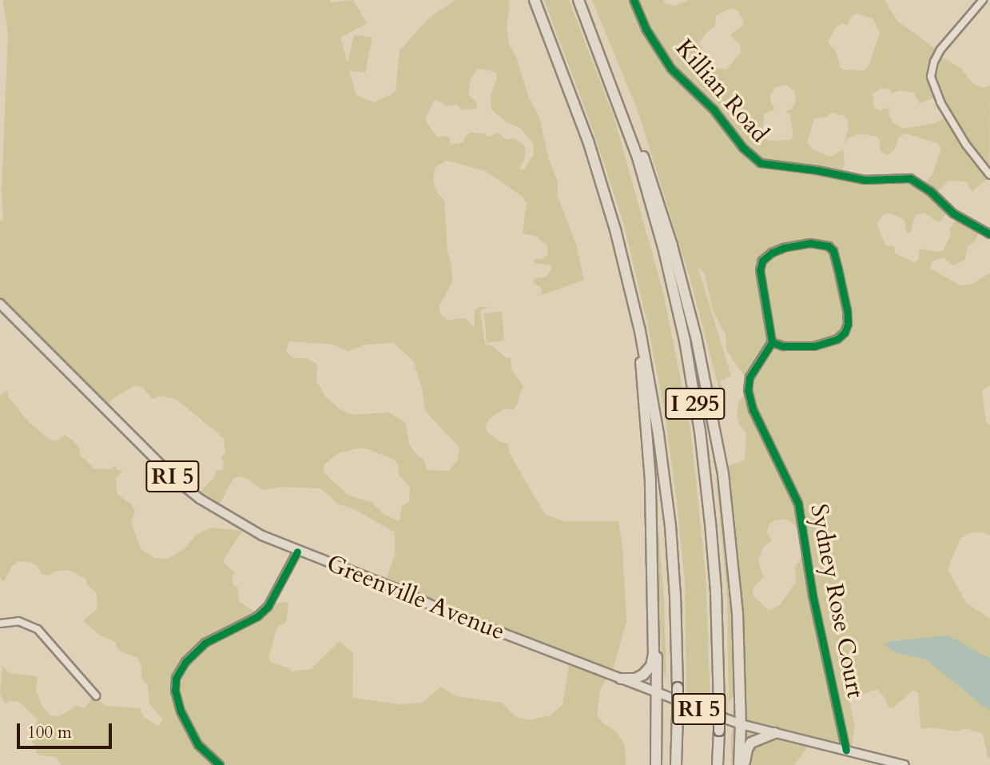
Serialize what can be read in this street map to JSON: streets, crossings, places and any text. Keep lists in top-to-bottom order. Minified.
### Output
{"streets":{"highway":["I 295"],"main road":["RI 5","Greenville Avenue"],"street":["Killian Road","Sydney Rose Court"]},"crossings":[["Greenville Avenue","Sydney Rose Court"]],"scale_bar":"100 m"}
